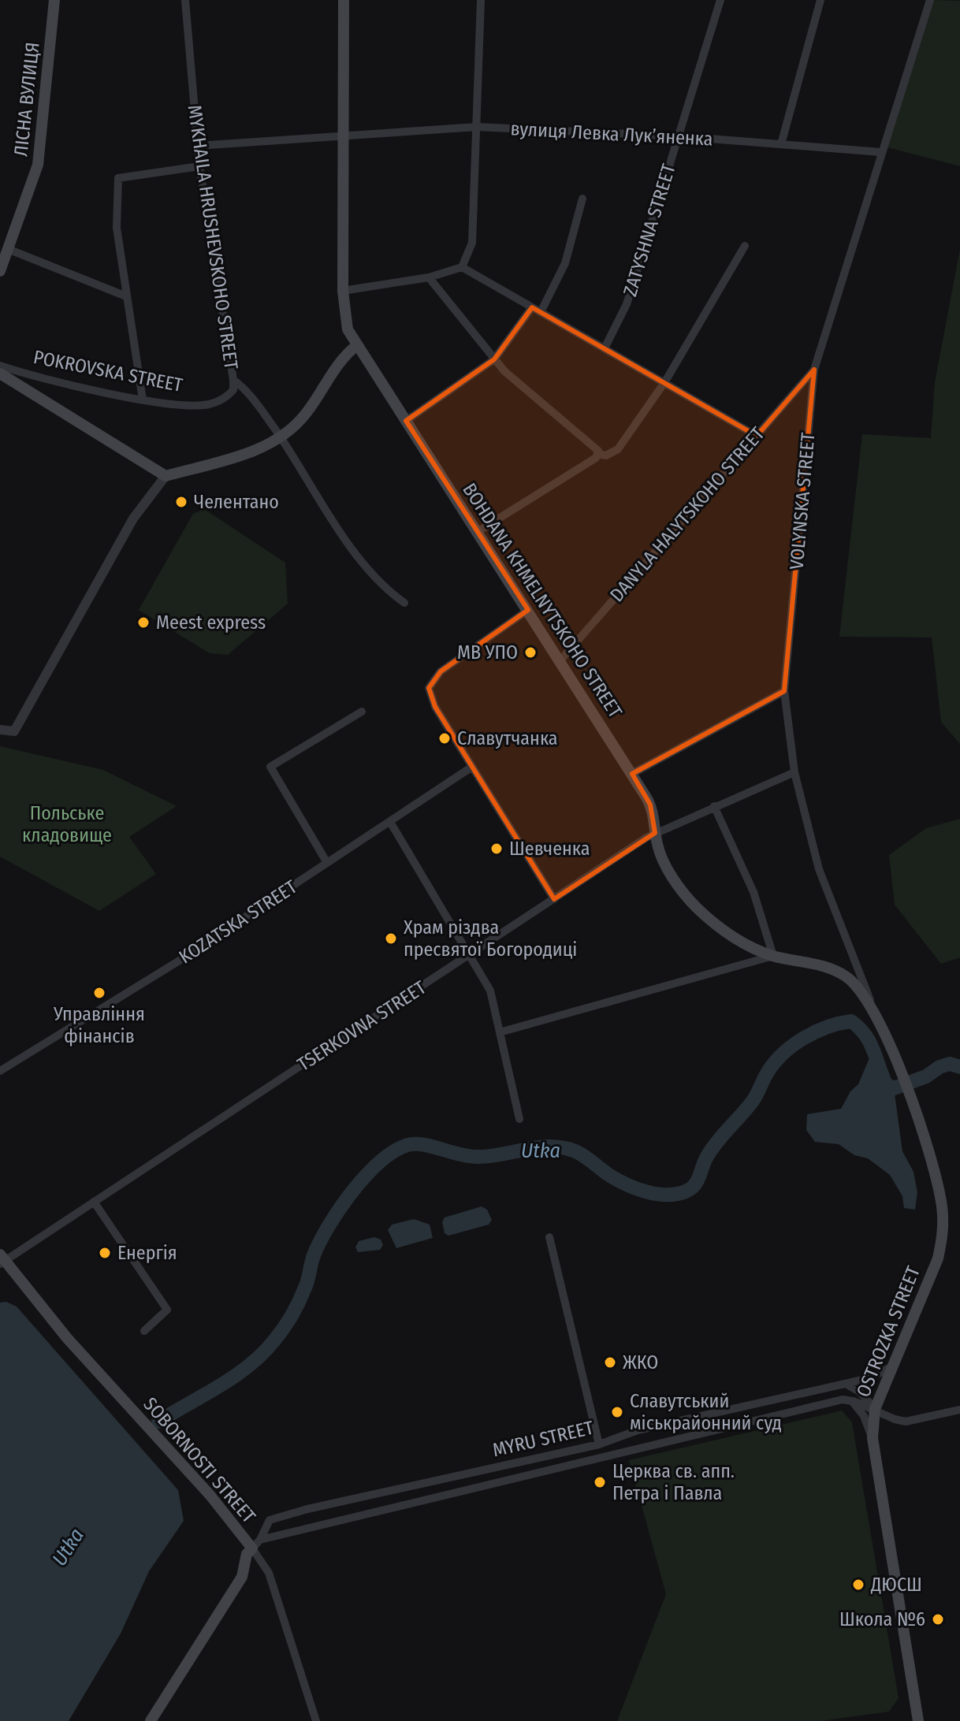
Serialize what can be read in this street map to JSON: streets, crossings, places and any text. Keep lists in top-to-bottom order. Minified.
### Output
{"streets":{"main road":["ЛІСНА ВУЛИЦЯ","POKROVSKA STREET","BOHDANA KHMELNYTSKOHO STREET","OSTROZKA STREET","MYRU STREET","SOBORNOSTI STREET"],"street":["вулиця Левка Лукʼяненка","ZATYSHNA STREET","MYKHAILA HRUSHEVSKOHO STREET","VOLYNSKA STREET","DANYLA HALYTSKOHO STREET","KOZATSKA STREET","TSERKOVNA STREET"]},"crossings":[["вулиця Левка Лукʼяненка","ZATYSHNA STREET"],["вулиця Левка Лукʼяненка","MYKHAILA HRUSHEVSKOHO STREET"],["вулиця Левка Лукʼяненка","VOLYNSKA STREET"],["вулиця Левка Лукʼяненка","BOHDANA KHMELNYTSKOHO STREET"],["MYKHAILA HRUSHEVSKOHO STREET","POKROVSKA STREET"],["VOLYNSKA STREET","DANYLA HALYTSKOHO STREET"],["VOLYNSKA STREET","BOHDANA KHMELNYTSKOHO STREET"],["VOLYNSKA STREET","TSERKOVNA STREET"],["DANYLA HALYTSKOHO STREET","BOHDANA KHMELNYTSKOHO STREET"],["BOHDANA KHMELNYTSKOHO STREET","TSERKOVNA STREET"],["BOHDANA KHMELNYTSKOHO STREET","OSTROZKA STREET"],["TSERKOVNA STREET","SOBORNOSTI STREET"],["OSTROZKA STREET","MYRU STREET"],["MYRU STREET","SOBORNOSTI STREET"]],"water":["Utka"],"parks":["Польське кладовище"],"places":["Челентано","Meest express","МВ УПО","Славутчанка","Шевченка","Храм різдва пресвятої Богородиці","Управління фінансів","Енергія","ЖКО","Славутський міськрайонний суд","Церква св. апп. Петра і Павла","ДЮСШ","Школа №6"]}
